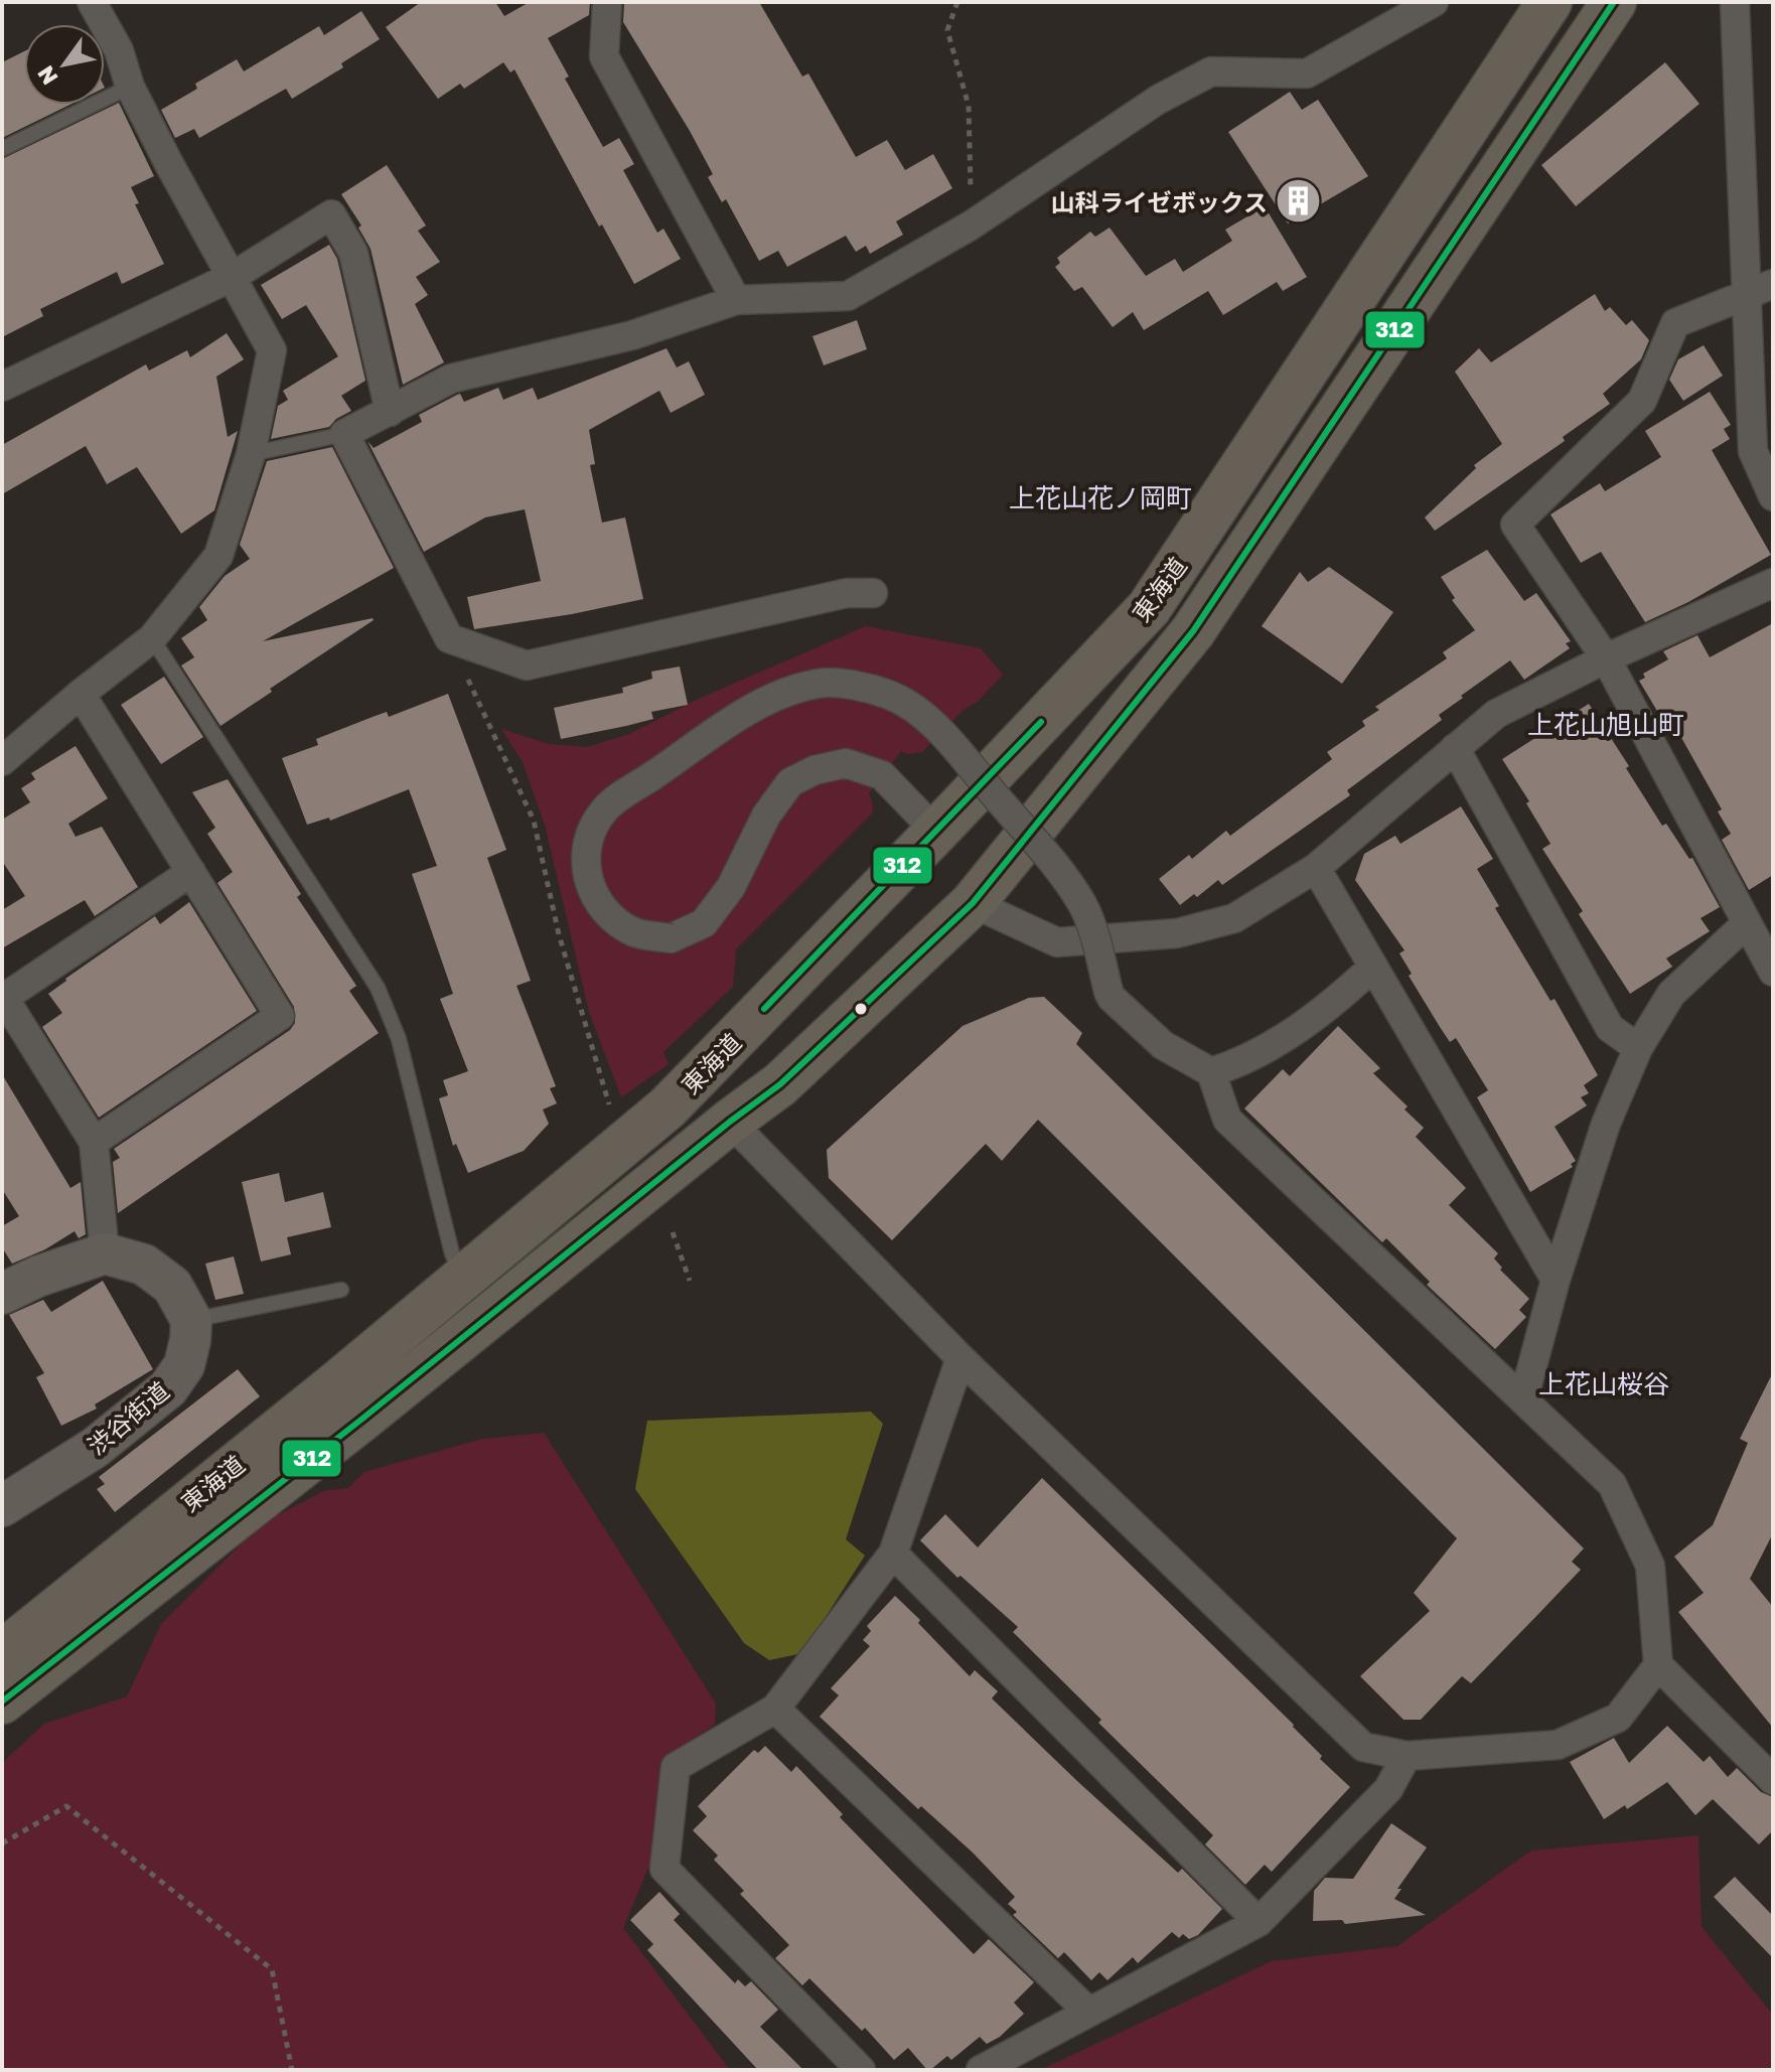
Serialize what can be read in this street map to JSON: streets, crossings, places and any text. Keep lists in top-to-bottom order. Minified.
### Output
{"streets":{"highway":["東海道"],"main road":["渋谷街道"]},"districts":["上花山花ノ岡町","上花山旭山町","上花山桜谷"],"places":{"building":["山科ライゼボックス"]},"lines":["transit line 312"],"north":"bottom left"}
